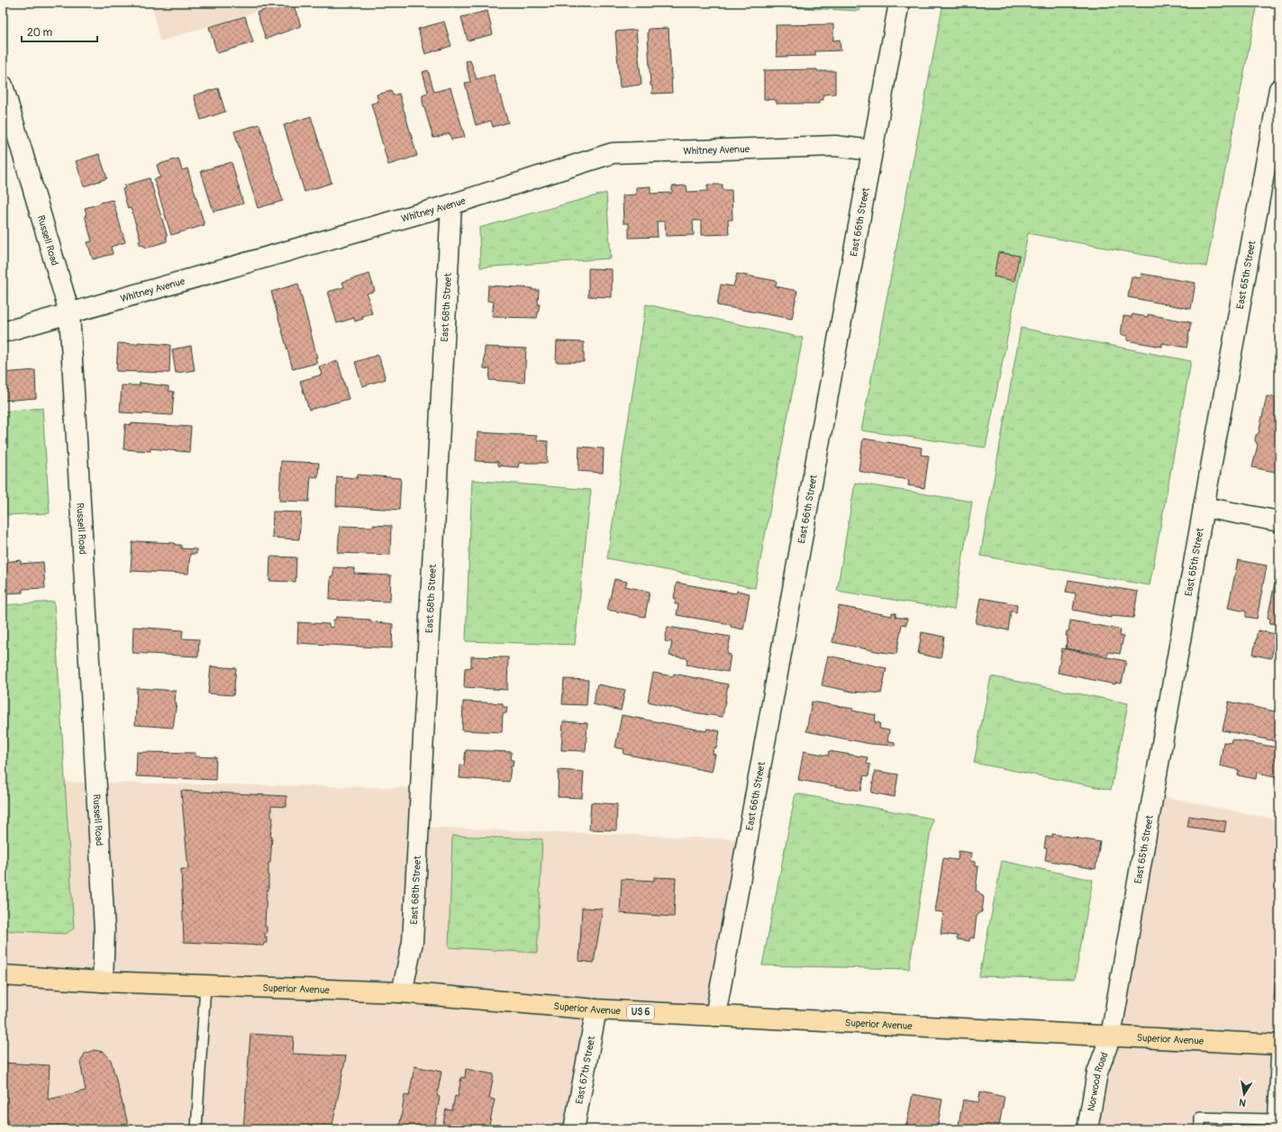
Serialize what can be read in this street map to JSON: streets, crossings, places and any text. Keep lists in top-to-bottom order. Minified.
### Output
{"streets":{"main road":["Superior Avenue","US 6"],"street":["Whitney Avenue","East 66th Street","Russell Road","East 65th Street","East 68th Street","East 67th Street","Norwood Road"]},"crossings":[["Whitney Avenue","East 66th Street"],["Whitney Avenue","Russell Road"],["Whitney Avenue","East 68th Street"],["East 66th Street","Superior Avenue"],["Russell Road","Superior Avenue"],["East 65th Street","Superior Avenue"],["East 65th Street","Norwood Road"],["East 68th Street","Superior Avenue"],["Superior Avenue","East 67th Street"],["Superior Avenue","Norwood Road"]],"scale_bar":"20 m","north":"bottom"}
